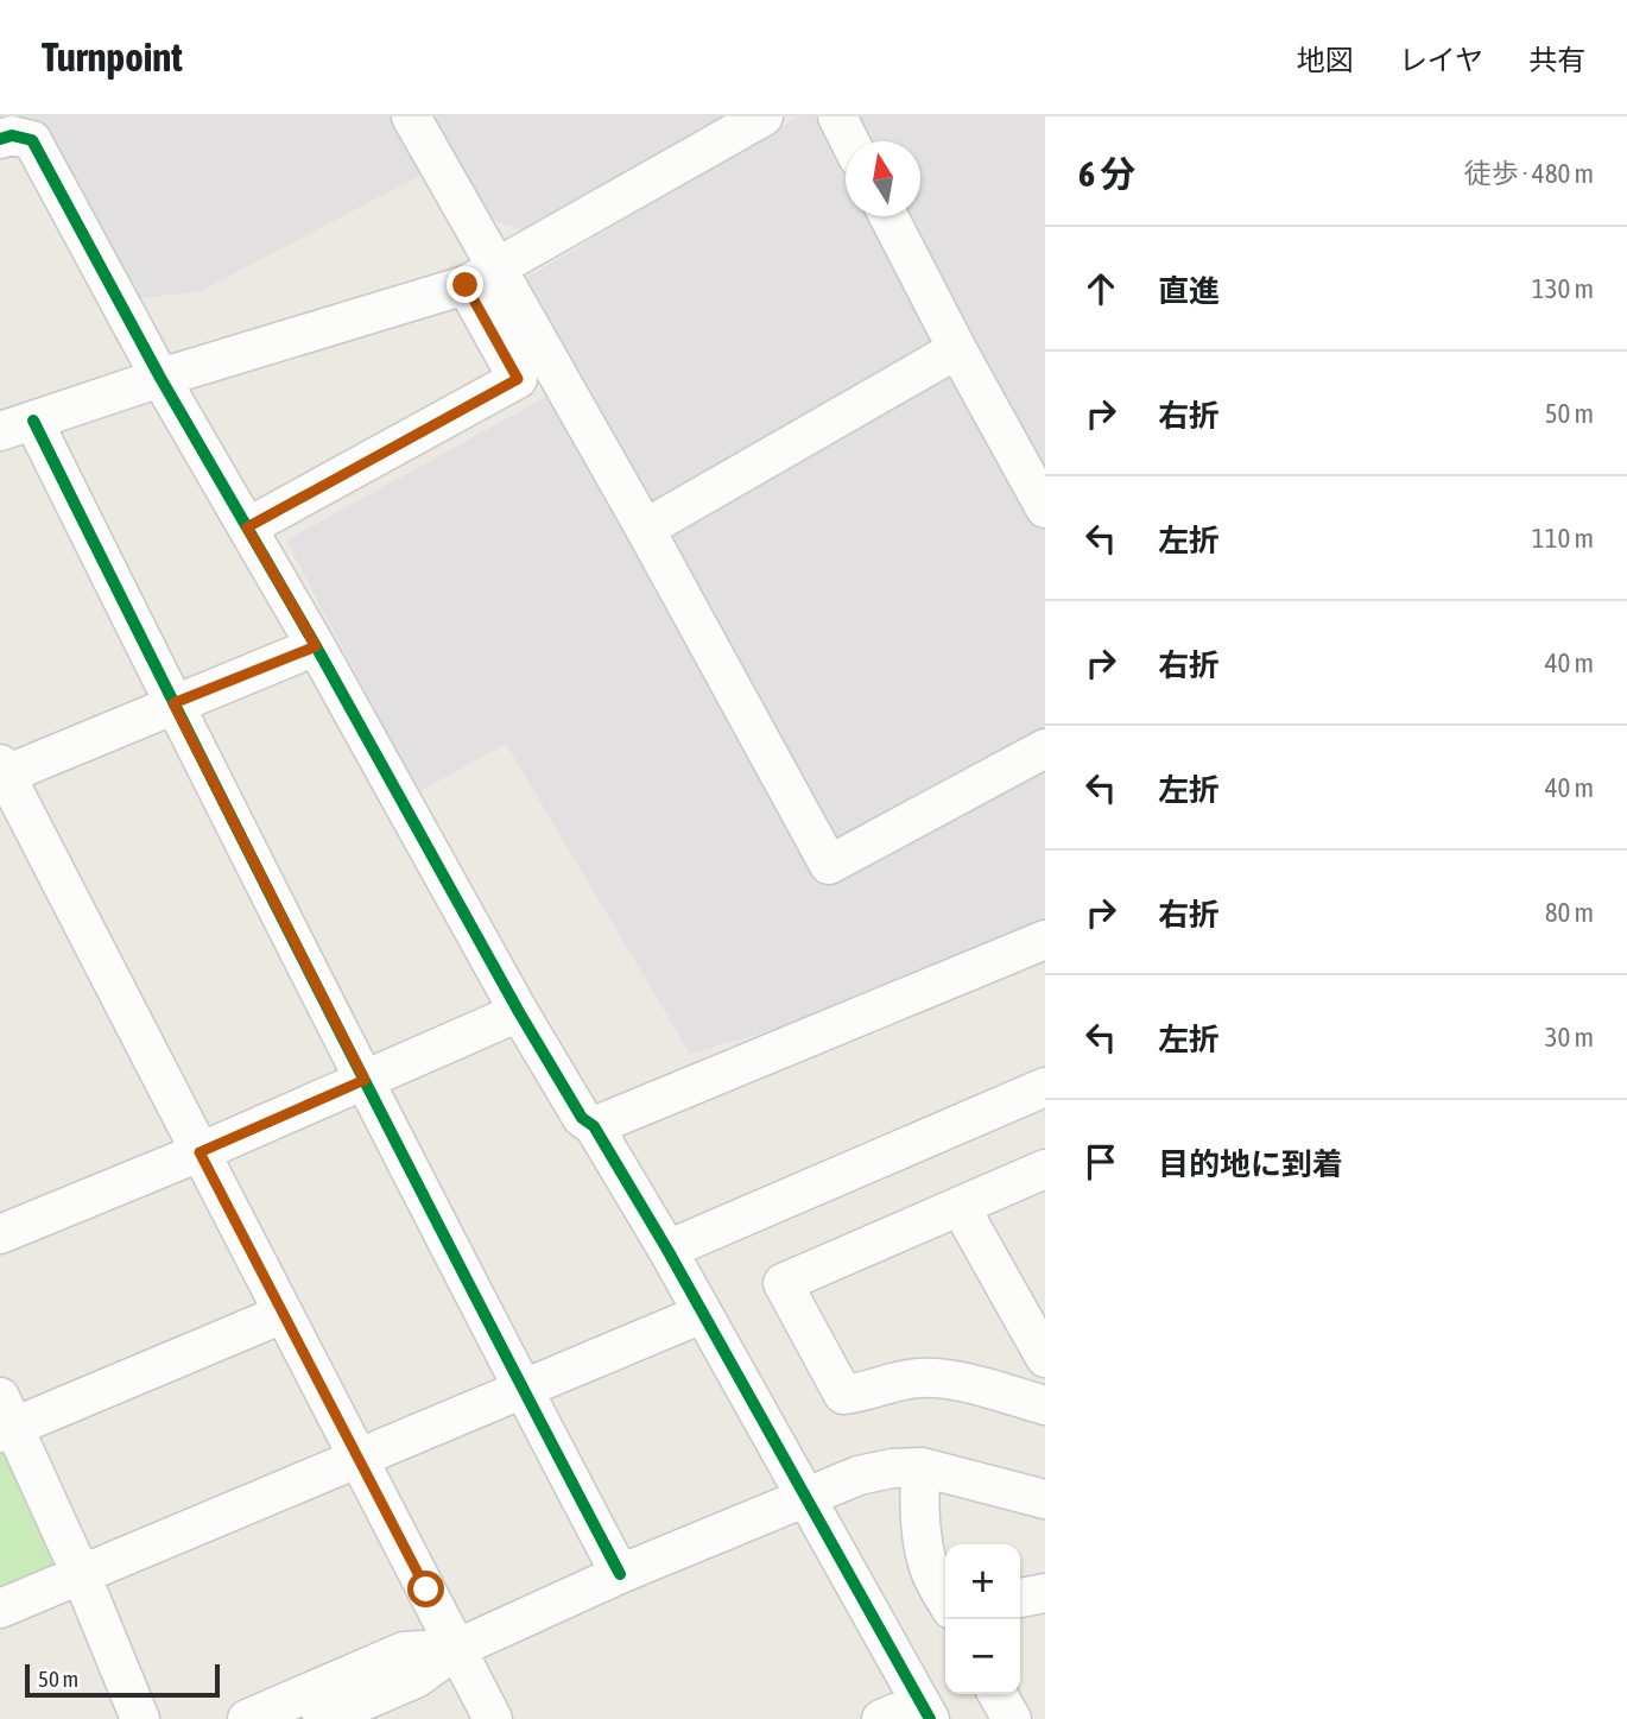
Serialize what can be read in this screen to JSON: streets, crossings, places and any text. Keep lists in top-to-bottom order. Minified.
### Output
{"scale_bar":"50 m","north":"top","page":{"header":"Turnpoint","nav":["地図","レイヤ","共有"],"heading":["6 分","徒歩 · 480 m"],"list":[["直進","130 m"],["右折","50 m"],["左折","110 m"],["右折","40 m"],["左折","40 m"],["右折","80 m"],["左折","30 m"],"目的地に到着"],"map_buttons":["+","−"],"scale":"50 m"}}
